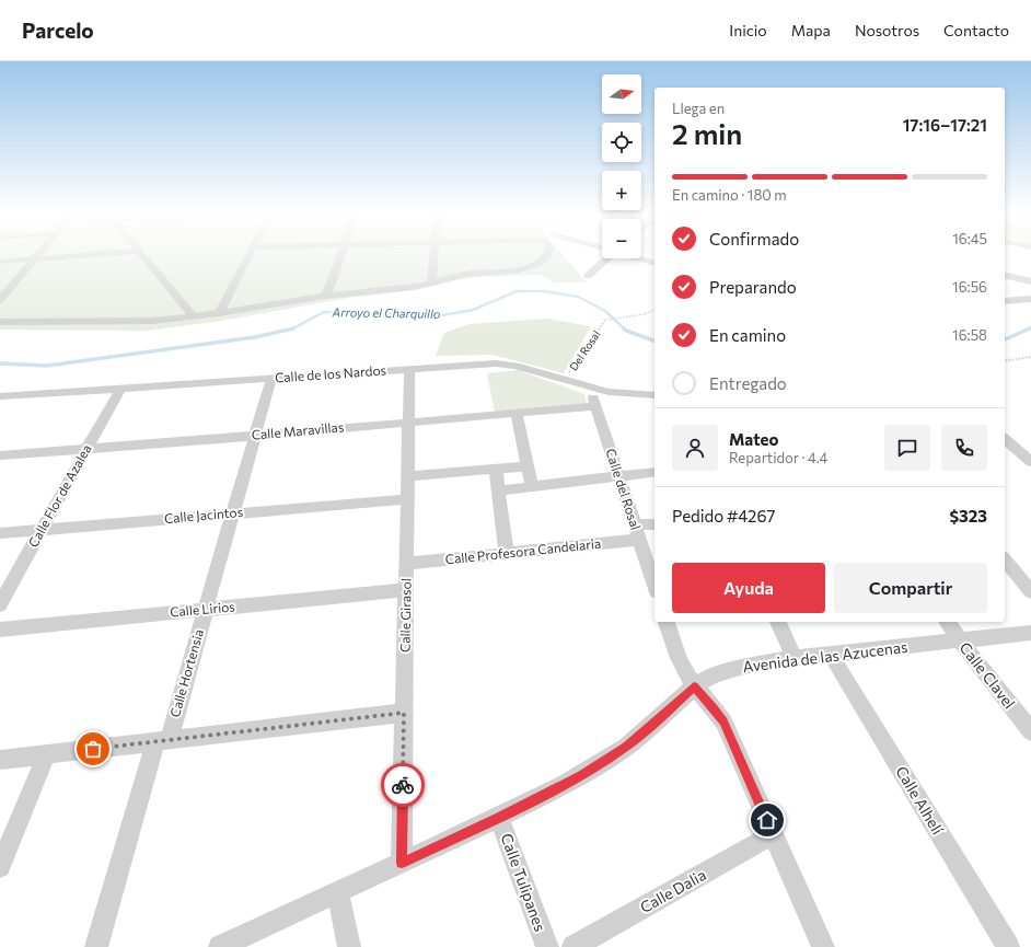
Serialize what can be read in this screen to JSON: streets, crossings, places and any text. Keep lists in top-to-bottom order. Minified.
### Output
{"streets":{"street":["Calle de los Nardos","Calle Maravillas","Calle del Rosal","Calle Flor de Azalea","Calle Jacintos","Calle Profesora Candelaria","Calle Lirios","Calle Girasol","Avenida de las Azucenas","Calle Hortensia","Calle Clavel","Calle Alhelí","Calle Tulipanes","Calle Dalia"],"path":["Del Rosal"]},"crossings":[["Del Rosal","Calle de los Nardos"],["Calle de los Nardos","Calle del Rosal"],["Calle de los Nardos","Calle Flor de Azalea"],["Calle de los Nardos","Calle Girasol"],["Calle de los Nardos","Calle Hortensia"],["Calle Maravillas","Calle del Rosal"],["Calle Maravillas","Calle Flor de Azalea"],["Calle Maravillas","Calle Girasol"],["Calle Maravillas","Calle Hortensia"],["Calle del Rosal","Calle Profesora Candelaria"],["Calle Flor de Azalea","Calle Jacintos"],["Calle Jacintos","Calle Girasol"],["Calle Jacintos","Calle Hortensia"],["Calle Profesora Candelaria","Calle Girasol"],["Calle Lirios","Calle Girasol"],["Calle Lirios","Calle Hortensia"],["Calle Girasol","Avenida de las Azucenas"],["Avenida de las Azucenas","Calle Clavel"],["Avenida de las Azucenas","Calle Alhelí"],["Avenida de las Azucenas","Calle Tulipanes"]],"water":["Arroyo el Charquillo"],"north":"right","page":{"header":"Parcelo","nav":["Inicio","Mapa","Nosotros","Contacto"],"map_buttons":["+","−"],"heading":["2 min","Llega en","17:16–17:21"],"panel":["Mateo","Repartidor · 4.4","Pedido #4267","$323"],"bar":"En camino · 180 m","list":[["Confirmado","16:45"],["Preparando","16:56"],["En camino","16:58"],"Entregado"],"buttons":["Ayuda","Compartir"]}}
